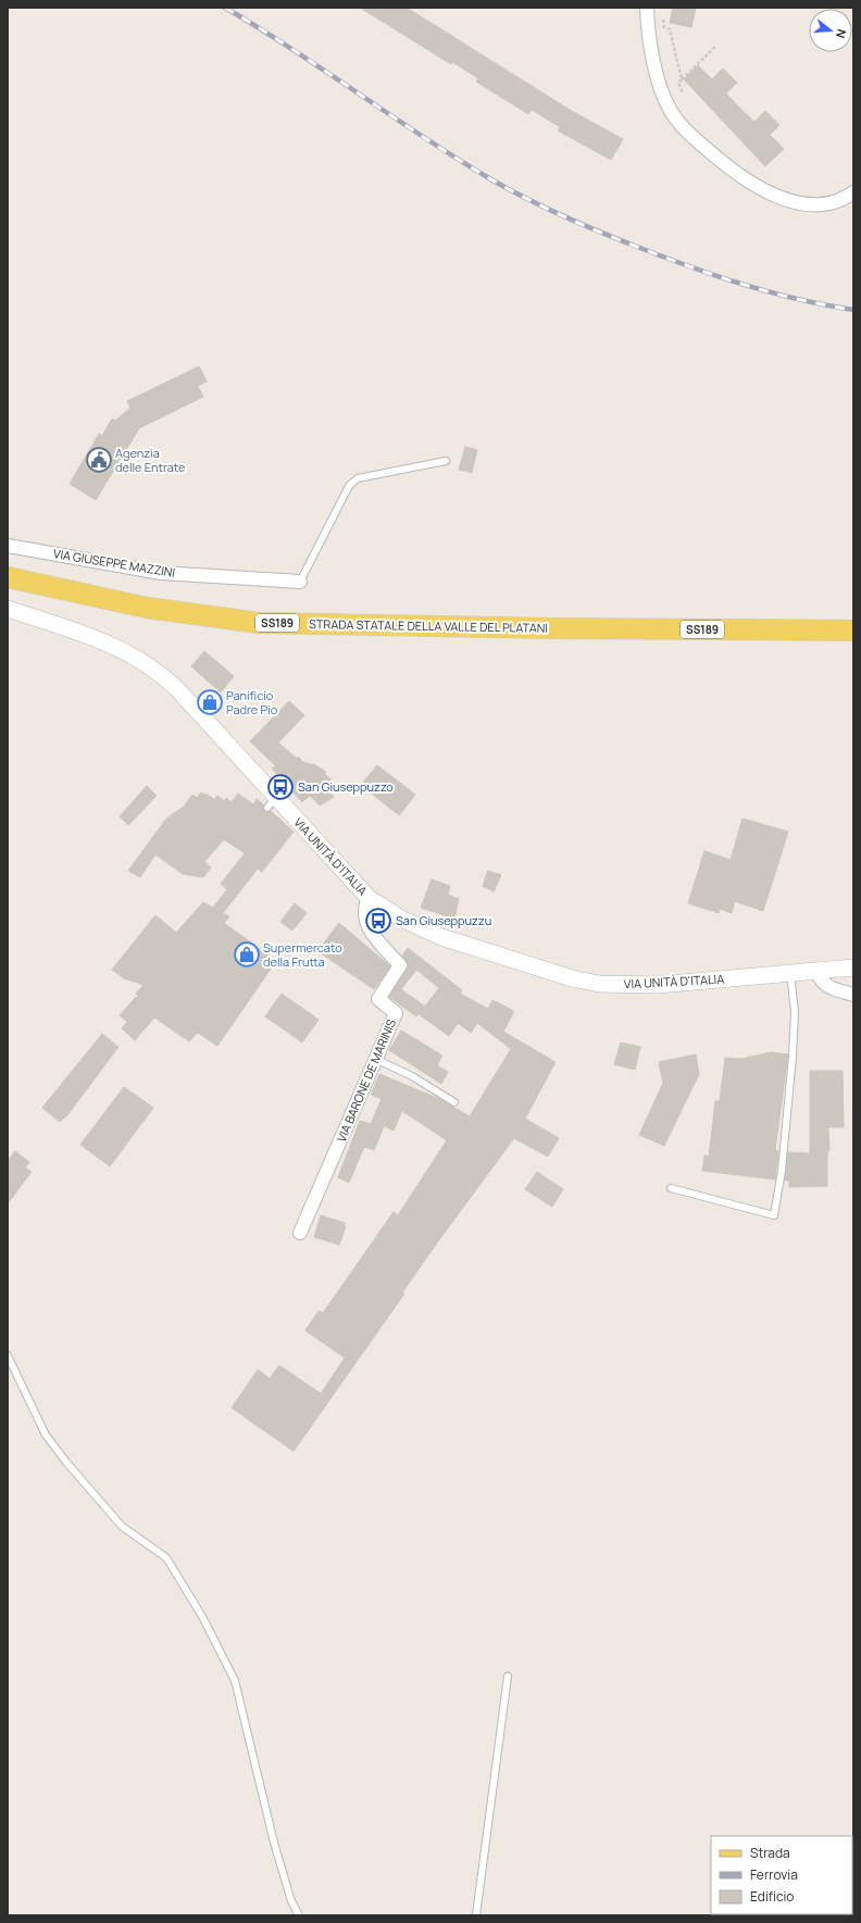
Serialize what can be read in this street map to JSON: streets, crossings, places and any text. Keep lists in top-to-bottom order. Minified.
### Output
{"streets":{"main road":["SS189","STRADA STATALE DELLA VALLE DEL PLATANI"],"street":["VIA GIUSEPPE MAZZINI","VIA UNITÀ D'ITALIA","VIA BARONE DE MARINIS"]},"crossings":[["VIA UNITÀ D'ITALIA","VIA BARONE DE MARINIS"]],"places":{"public building":["Agenzia delle Entrate"],"shop":["Panificio Padre Pio","Supermercato della Frutta"],"bus stop":["San Giuseppuzzo","San Giuseppuzzu"]},"legend":["Strada","Ferrovia","Edificio"],"north":"right"}
